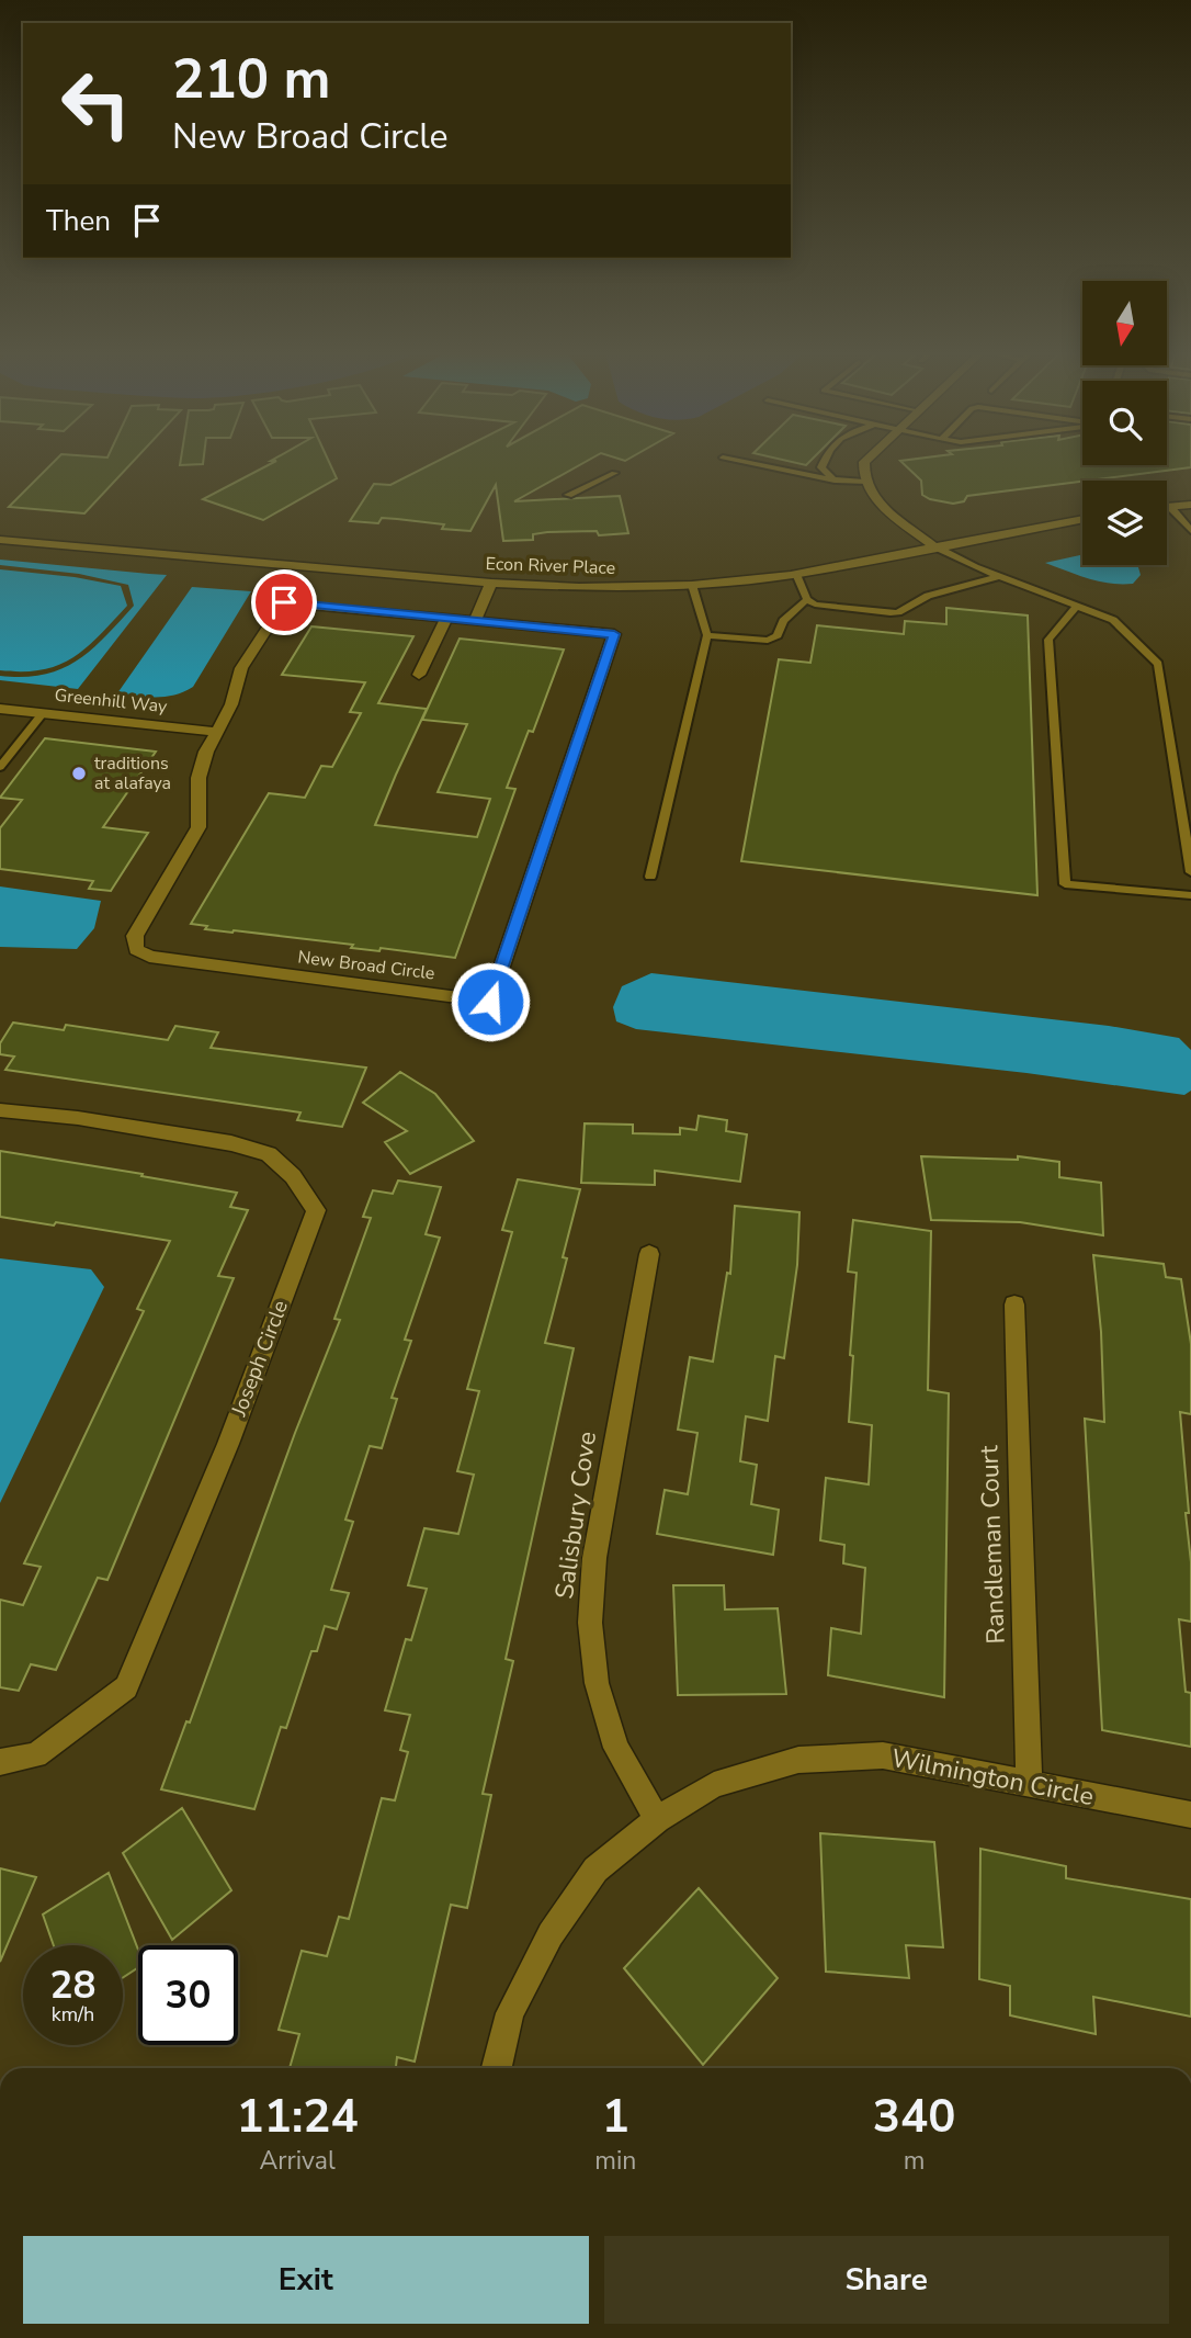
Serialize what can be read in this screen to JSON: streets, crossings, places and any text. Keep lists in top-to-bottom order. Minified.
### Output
{"streets":{"street":["Econ River Place","Greenhill Way","New Broad Circle","Joseph Circle","Salisbury Cove","Randleman Court","Wilmington Circle"]},"crossings":[["Greenhill Way","New Broad Circle"],["Salisbury Cove","Wilmington Circle"],["Randleman Court","Wilmington Circle"]],"places":["traditions at alafaya"],"north":"bottom","page":{"turn":["210 m","New Broad Circle"],"then":"Then","speed":"28 km/h","limit":"30","eta":["11:24","Arrival","1","min","340","m"],"buttons":["Exit","Share"]}}
